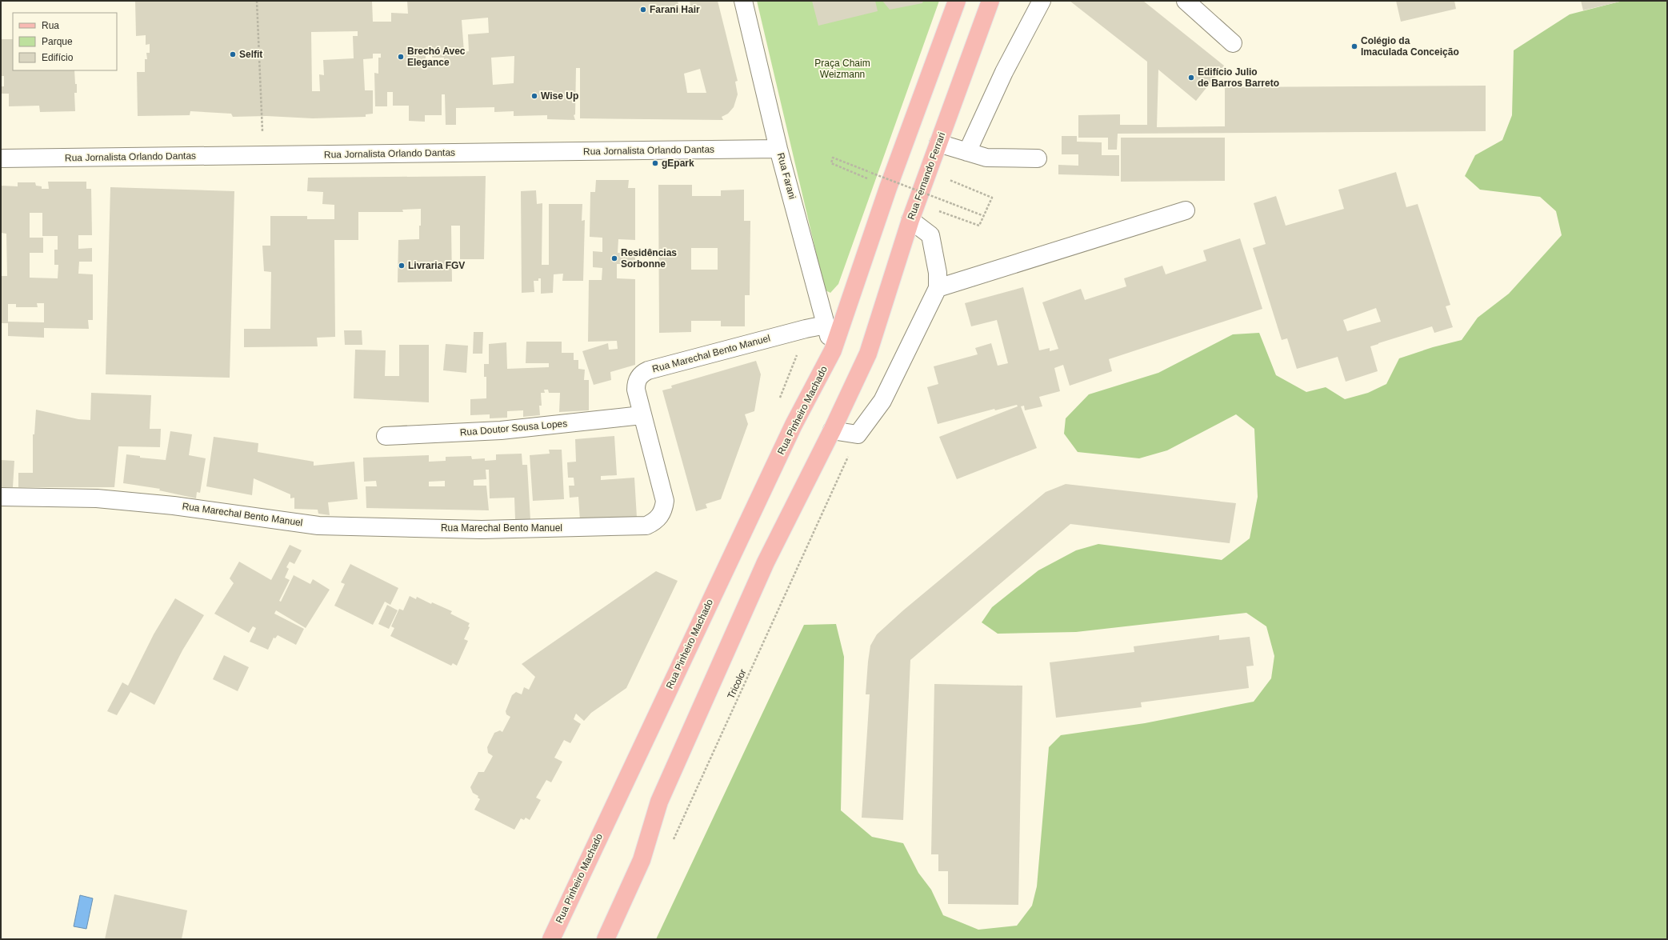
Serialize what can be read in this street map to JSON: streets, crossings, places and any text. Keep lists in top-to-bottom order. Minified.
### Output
{"streets":{"main road":["Rua Fernando Ferrari","Rua Pinheiro Machado"],"street":["Rua Jornalista Orlando Dantas","Rua Farani","Rua Marechal Bento Manuel","Rua Doutor Sousa Lopes"],"path":["Tricolor"]},"crossings":[["Rua Jornalista Orlando Dantas","Rua Farani"],["Rua Farani","Rua Marechal Bento Manuel"],["Rua Farani","Rua Pinheiro Machado"],["Rua Marechal Bento Manuel","Rua Doutor Sousa Lopes"]],"parks":["Praça Chaim Weizmann"],"places":["Farani Hair","Colégio da Imaculada Conceição","Selfit","Brechó Avec Elegance","Edifício Julio de Barros Barreto","Wise Up","gEpark","Residências Sorbonne","Livraria FGV"],"legend":["Rua","Parque","Edifício"]}
